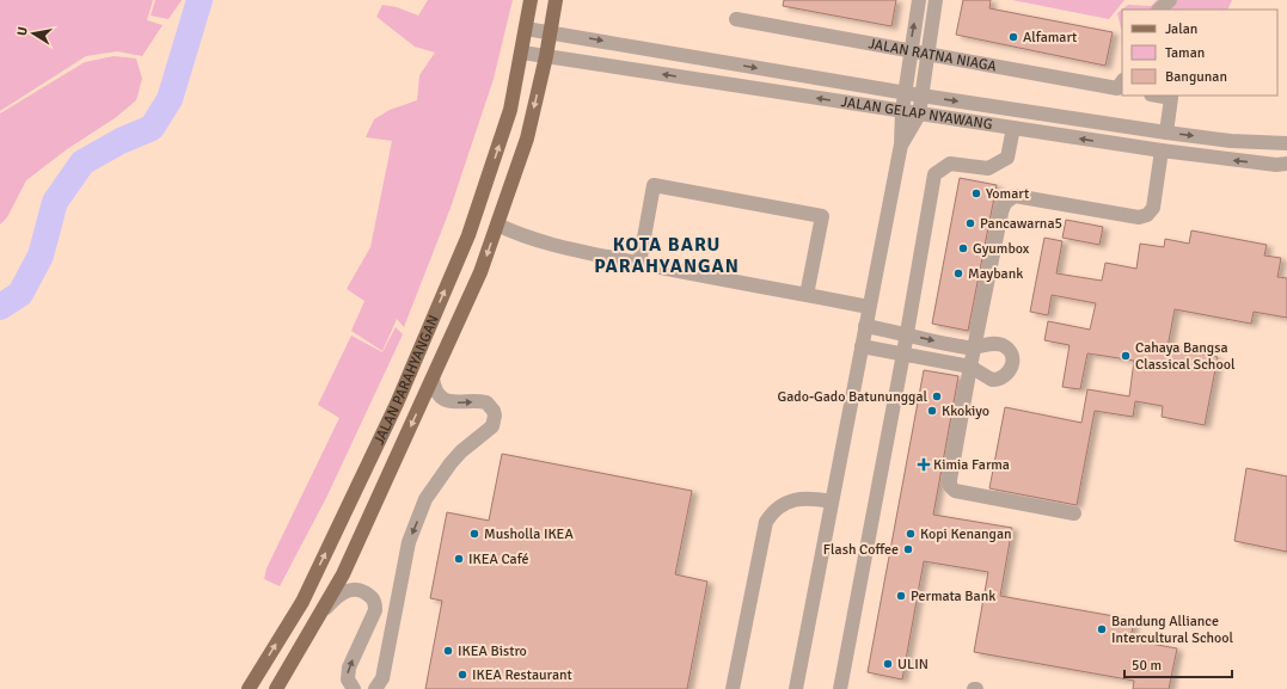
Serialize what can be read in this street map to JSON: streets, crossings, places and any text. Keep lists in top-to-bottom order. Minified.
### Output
{"streets":{"main road":["JALAN PARAHYANGAN"],"street":["JALAN RATNA NIAGA","JALAN GELAP NYAWANG"]},"crossings":[["JALAN GELAP NYAWANG","JALAN PARAHYANGAN"]],"districts":["KOTA BARU PARAHYANGAN"],"places":{"other":["Alfamart","Yomart","Pancawarna5","Gyumbox","Maybank","Cahaya Bangsa Classical School","Gado-Gado Batununggal","Kkokiyo","Musholla IKEA","Kopi Kenangan","Flash Coffee","IKEA Café","Permata Bank","Bandung Alliance Intercultural School","IKEA Bistro","ULIN","IKEA Restaurant"],"health":["Kimia Farma"]},"legend":["Jalan","Taman","Bangunan"],"scale_bar":"50 m","north":"left"}
